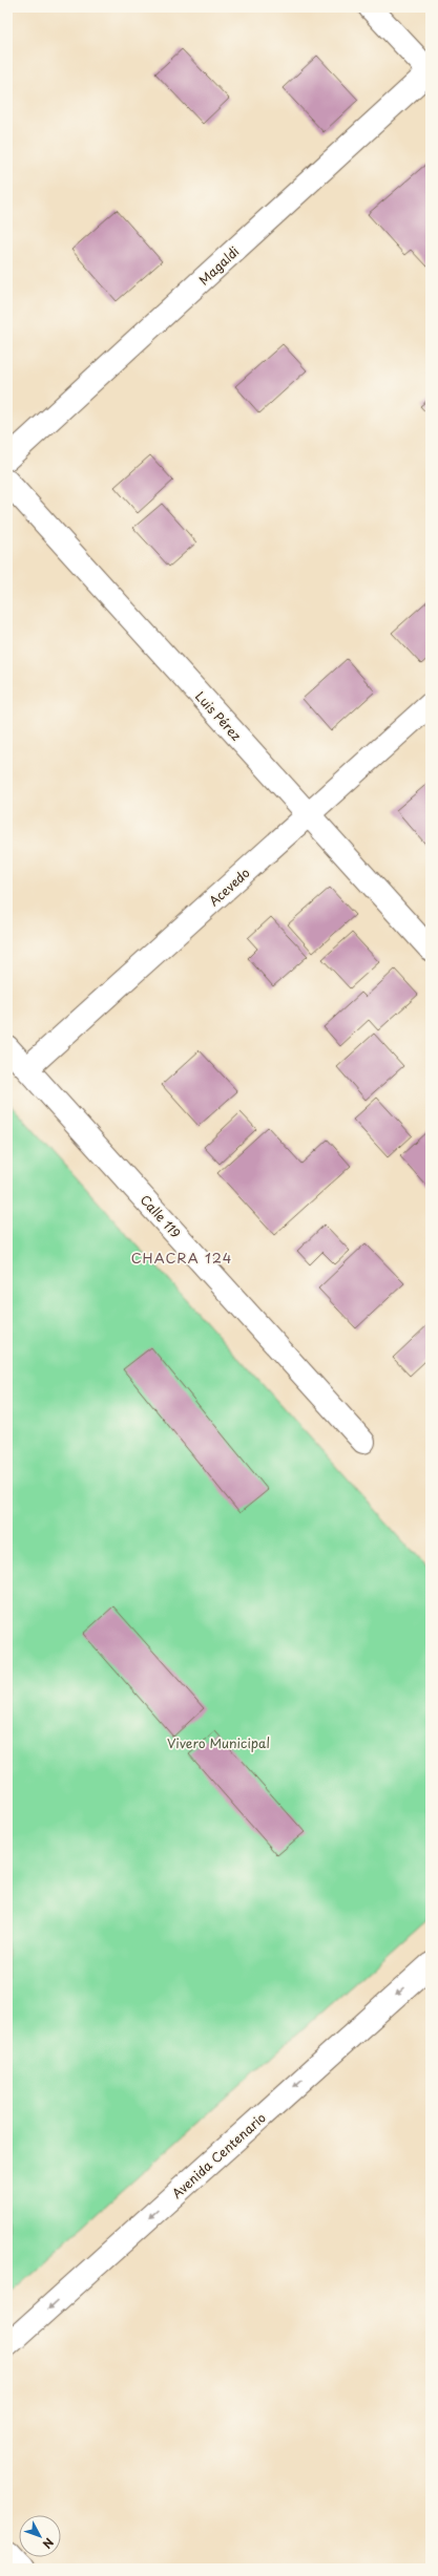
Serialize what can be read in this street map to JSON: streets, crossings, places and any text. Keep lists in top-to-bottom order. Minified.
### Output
{"streets":{"street":["Magaldi","Luis Pérez","Acevedo","Calle 119","Avenida Centenario"]},"crossings":[["Luis Pérez","Acevedo"],["Acevedo","Calle 119"]],"one_way":["Avenida Centenario"],"districts":["CHACRA 124"],"parks":["Vivero Municipal"],"north":"bottom right"}
